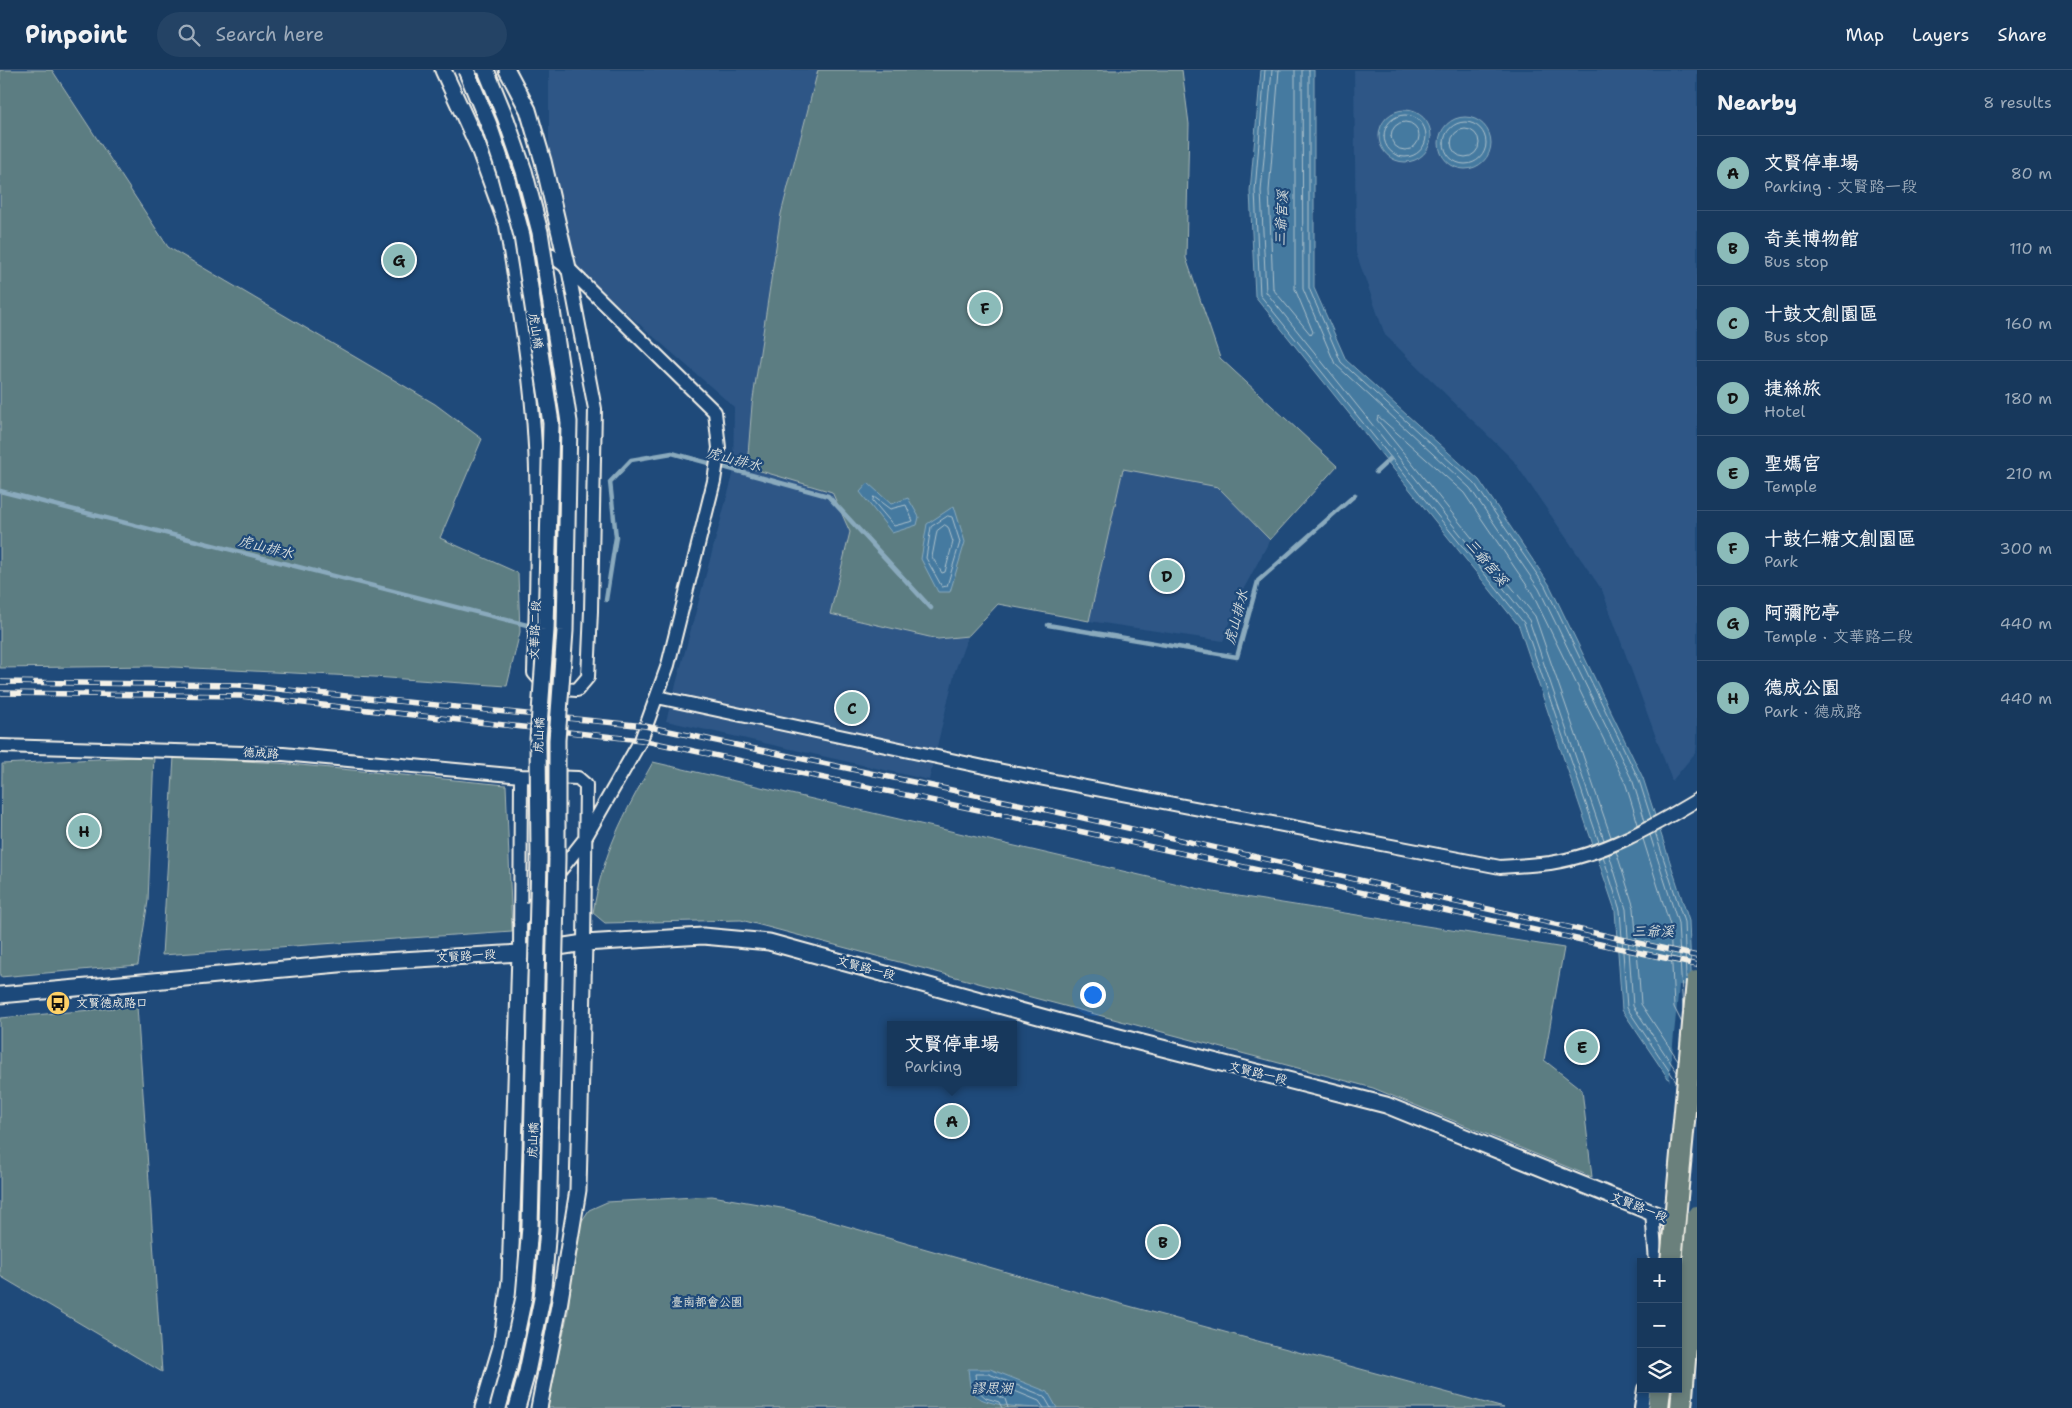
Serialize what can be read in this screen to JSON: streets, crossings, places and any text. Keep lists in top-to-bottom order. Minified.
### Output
{"streets":{"street":["虎山橋","文華路二段","德成路","文賢路一段"]},"water":["三爺宮溪","虎山排水","三爺溪","謬思湖"],"parks":["臺南都會公園"],"places":{"bus stop":["文賢德成路口"]},"page":{"header":"Pinpoint","search":"Search here","nav":["Map","Layers","Share"],"heading":["Nearby","8 results"],"list":[{"mark":"A","name":"文賢停車場","note":"Parking · 文賢路一段","value":"80 m"},{"mark":"B","name":"奇美博物館","note":"Bus stop","value":"110 m"},{"mark":"C","name":"十鼓文創園區","note":"Bus stop","value":"160 m"},{"mark":"D","name":"捷絲旅","note":"Hotel","value":"180 m"},{"mark":"E","name":"聖媽宮","note":"Temple","value":"210 m"},{"mark":"F","name":"十鼓仁糖文創園區","note":"Park","value":"300 m"},{"mark":"G","name":"阿彌陀亭","note":"Temple · 文華路二段","value":"440 m"},{"mark":"H","name":"德成公園","note":"Park · 德成路","value":"440 m"}],"pins":["G","F","D","C","H","E","A","B"],"popup":["文賢停車場","Parking"],"map_buttons":["+","−"]}}
